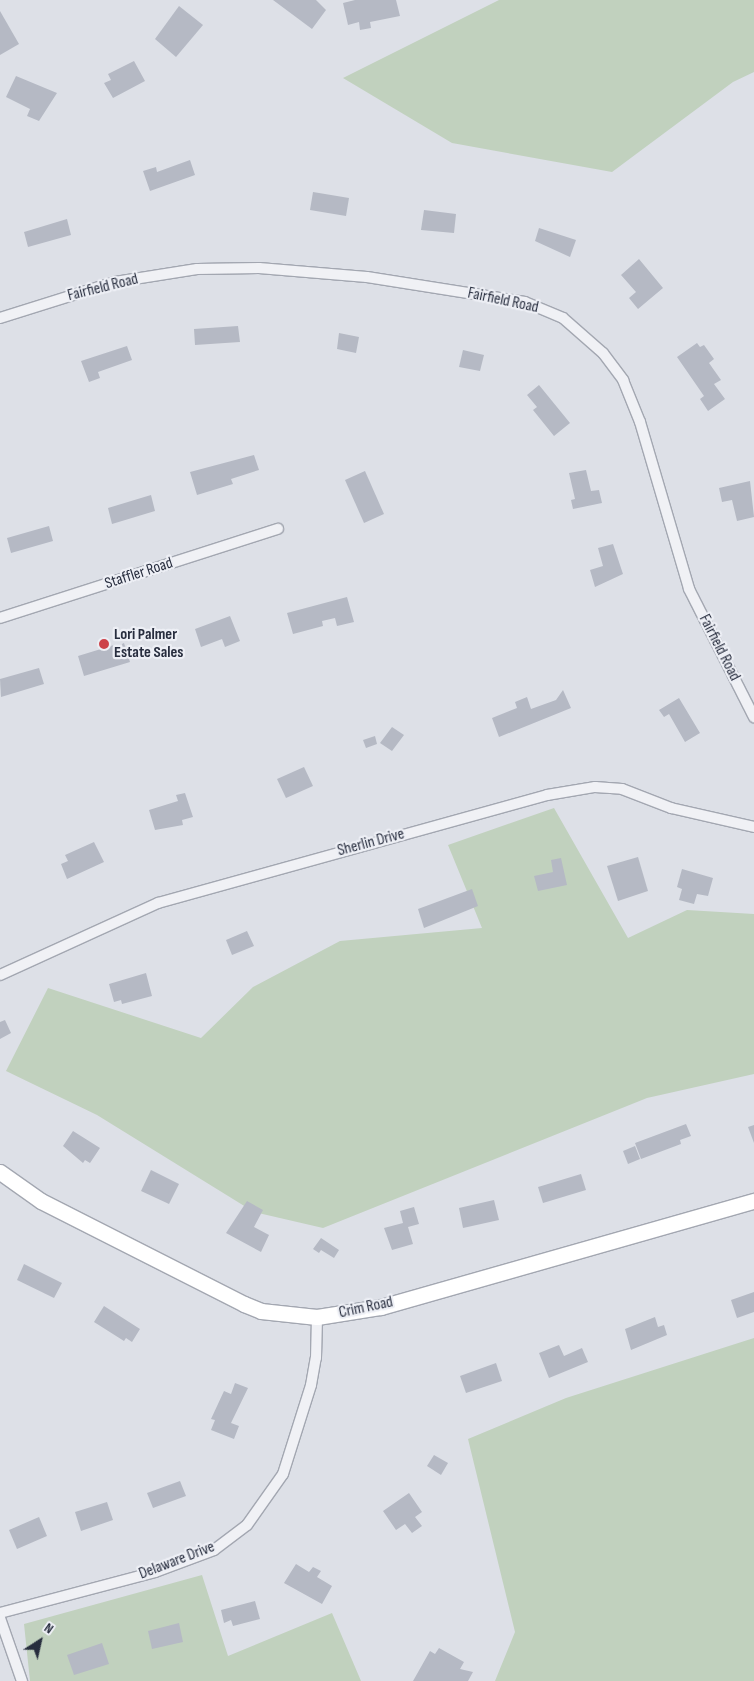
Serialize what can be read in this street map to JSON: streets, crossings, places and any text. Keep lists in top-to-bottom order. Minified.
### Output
{"streets":{"street":["Fairfield Road","Staffler Road","Sherlin Drive","Crim Road","Delaware Drive"]},"crossings":[["Crim Road","Delaware Drive"]],"places":["Lori Palmer Estate Sales"],"north":"top right"}
